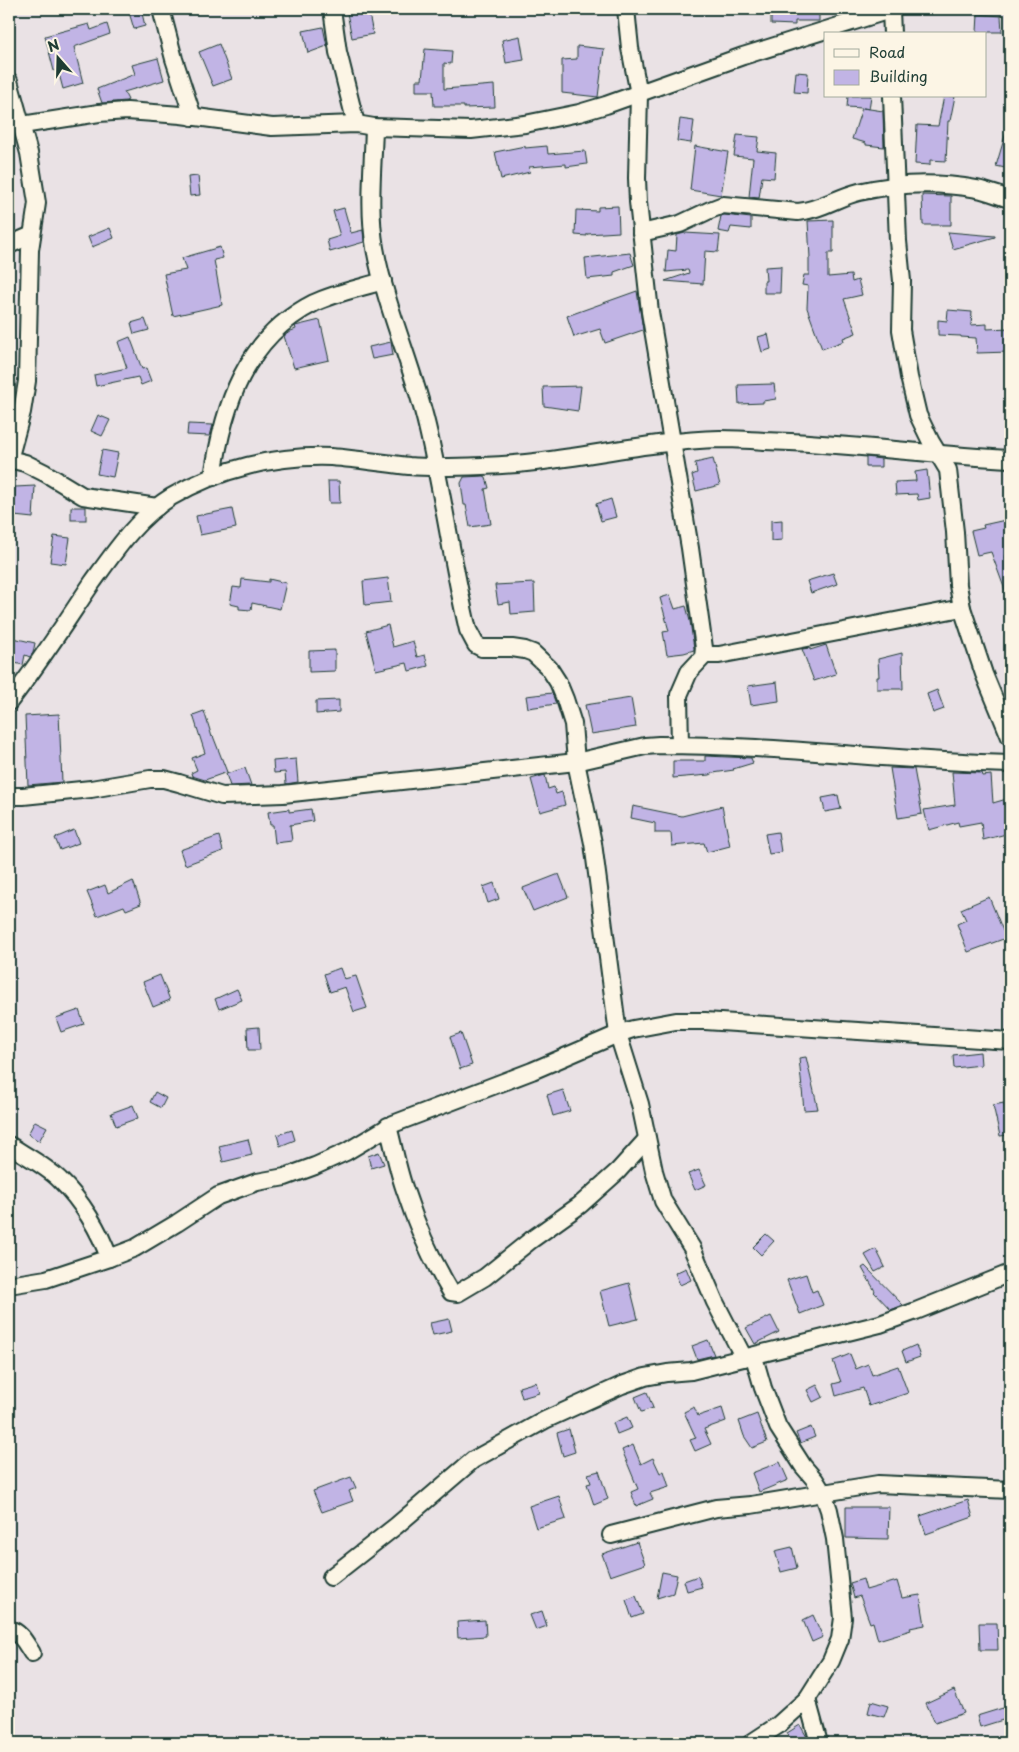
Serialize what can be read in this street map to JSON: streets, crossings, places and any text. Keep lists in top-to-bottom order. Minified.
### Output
{"legend":["Road","Building"],"north":"top"}
